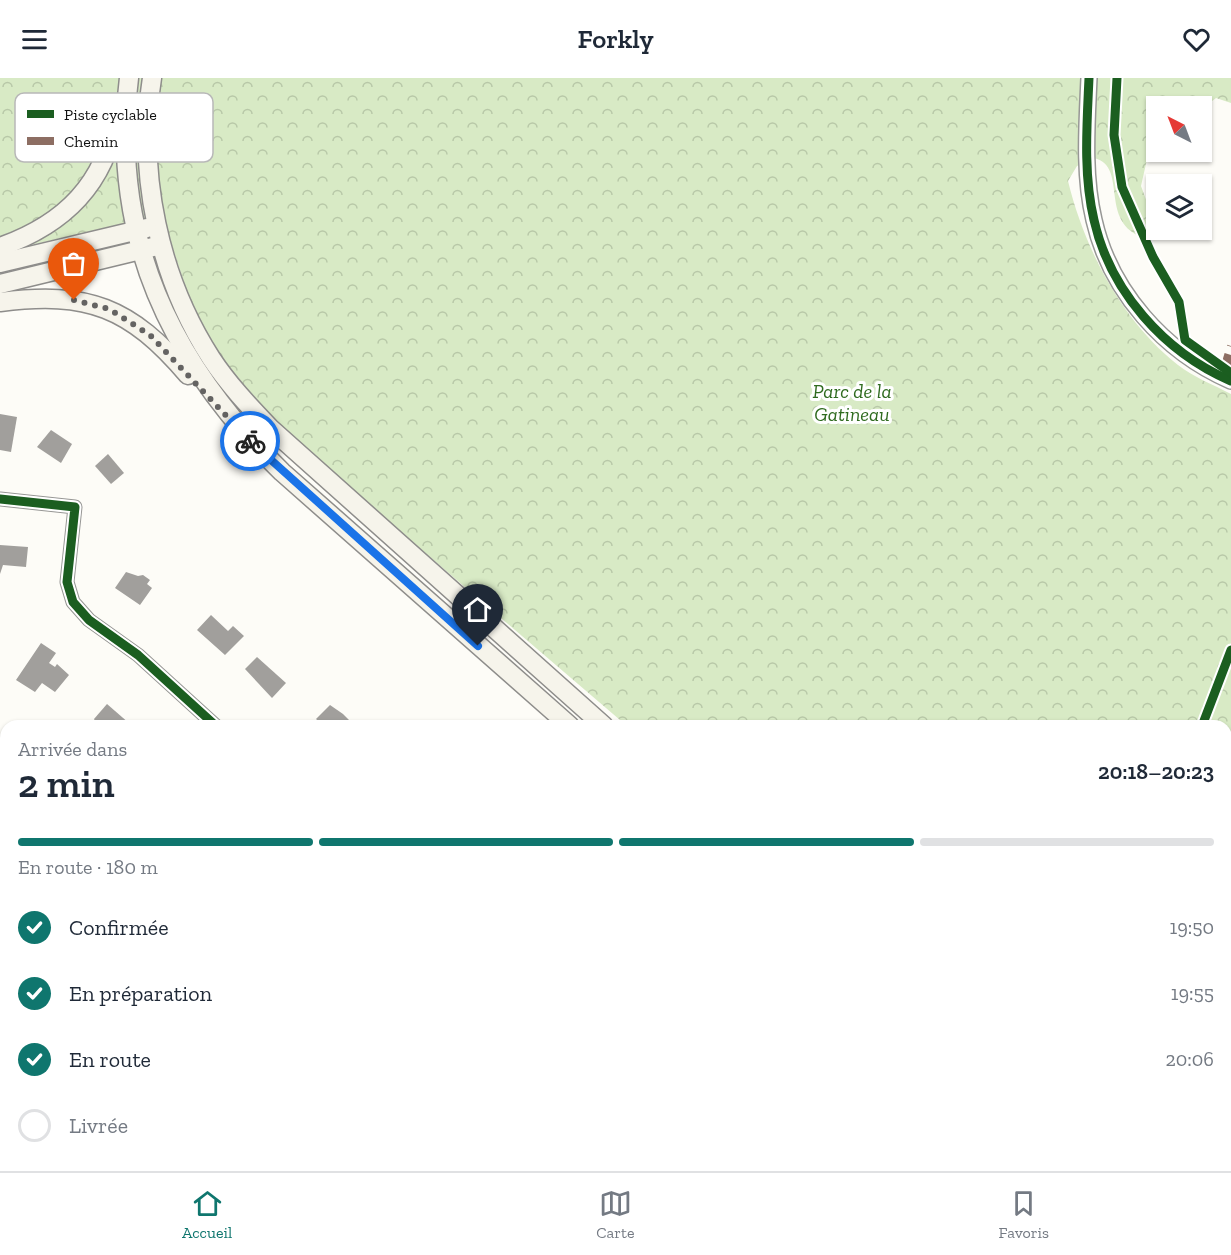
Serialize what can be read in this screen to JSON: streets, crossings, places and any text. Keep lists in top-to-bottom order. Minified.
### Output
{"parks":["Parc de la Gatineau"],"legend":["Piste cyclable","Chemin"],"north":"top left","page":{"header":"Forkly","heading":["2 min","Arrivée dans","20:18–20:23"],"bar":"En route · 180 m","list":[["Confirmée","19:50"],["En préparation","19:55"],["En route","20:06"],"Livrée"],"tabs":["Accueil","Carte","Favoris"]}}
